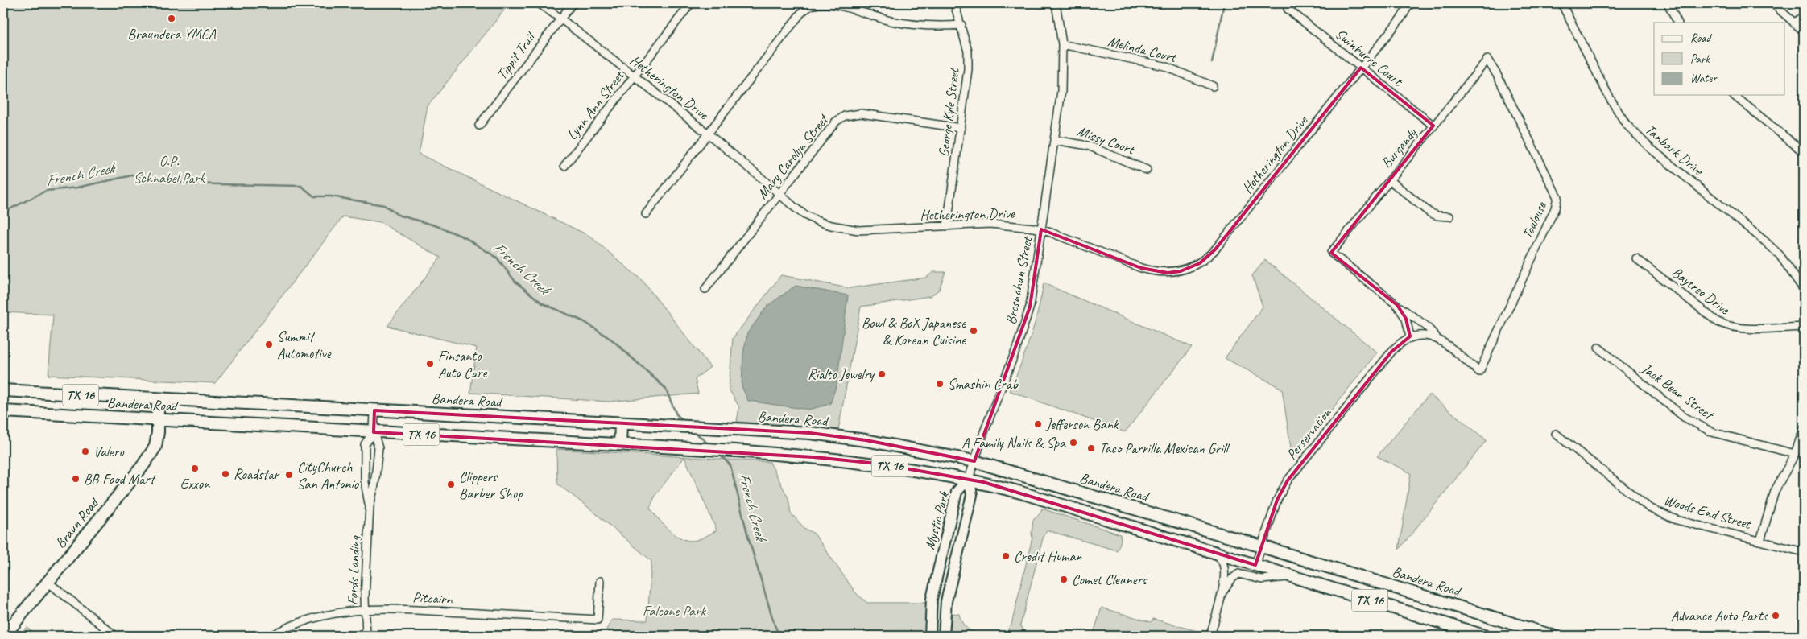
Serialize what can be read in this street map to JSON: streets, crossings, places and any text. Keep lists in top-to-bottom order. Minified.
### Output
{"streets":{"main road":["TX 16","Bandera Road","Braun Road"],"street":["Melinda Court","Tippit Trail","Swinburre Court","Hetherington Drive","Lynn Ann Street","George Kyle Street","Missy Court","Burgandy","Tanbark Drive","Mary Carolyn Street","Toulouse","Bresnahan Street","Baytree Drive","Jack Bean Street","Perservation","Woods End Street","Mystic Park","Fords Landing","Pitcairn"]},"crossings":[["Melinda Court","Bresnahan Street"],["Tippit Trail","Hetherington Drive"],["Swinburre Court","Hetherington Drive"],["Swinburre Court","Burgandy"],["Hetherington Drive","Lynn Ann Street"],["Hetherington Drive","George Kyle Street"],["Hetherington Drive","Mary Carolyn Street"],["Hetherington Drive","Bresnahan Street"],["George Kyle Street","Mary Carolyn Street"],["Missy Court","Bresnahan Street"],["Burgandy","Toulouse"],["Bresnahan Street","Bandera Road"],["Bresnahan Street","Mystic Park"],["Bandera Road","Perservation"],["Bandera Road","Mystic Park"],["Bandera Road","Braun Road"],["Bandera Road","Fords Landing"],["Fords Landing","Pitcairn"]],"water":["French Creek"],"parks":["O.P. Schnabel Park","Falcone Park"],"places":["Braundera YMCA","Bowl & BoX Japanese & Korean Cuisine","Summit Automotive","Finsanto Auto Care","Rialto Jewelry","Smashin Crab","Jefferson Bank","A Family Nails & Spa","Taco Parrilla Mexican Grill","Valero","Exxon","Roadstar","CityChurch San Antonio","BB Food Mart","Clippers Barber Shop","Credit Human","Comet Cleaners","Advance Auto Parts"],"legend":["Road","Park","Water"]}
